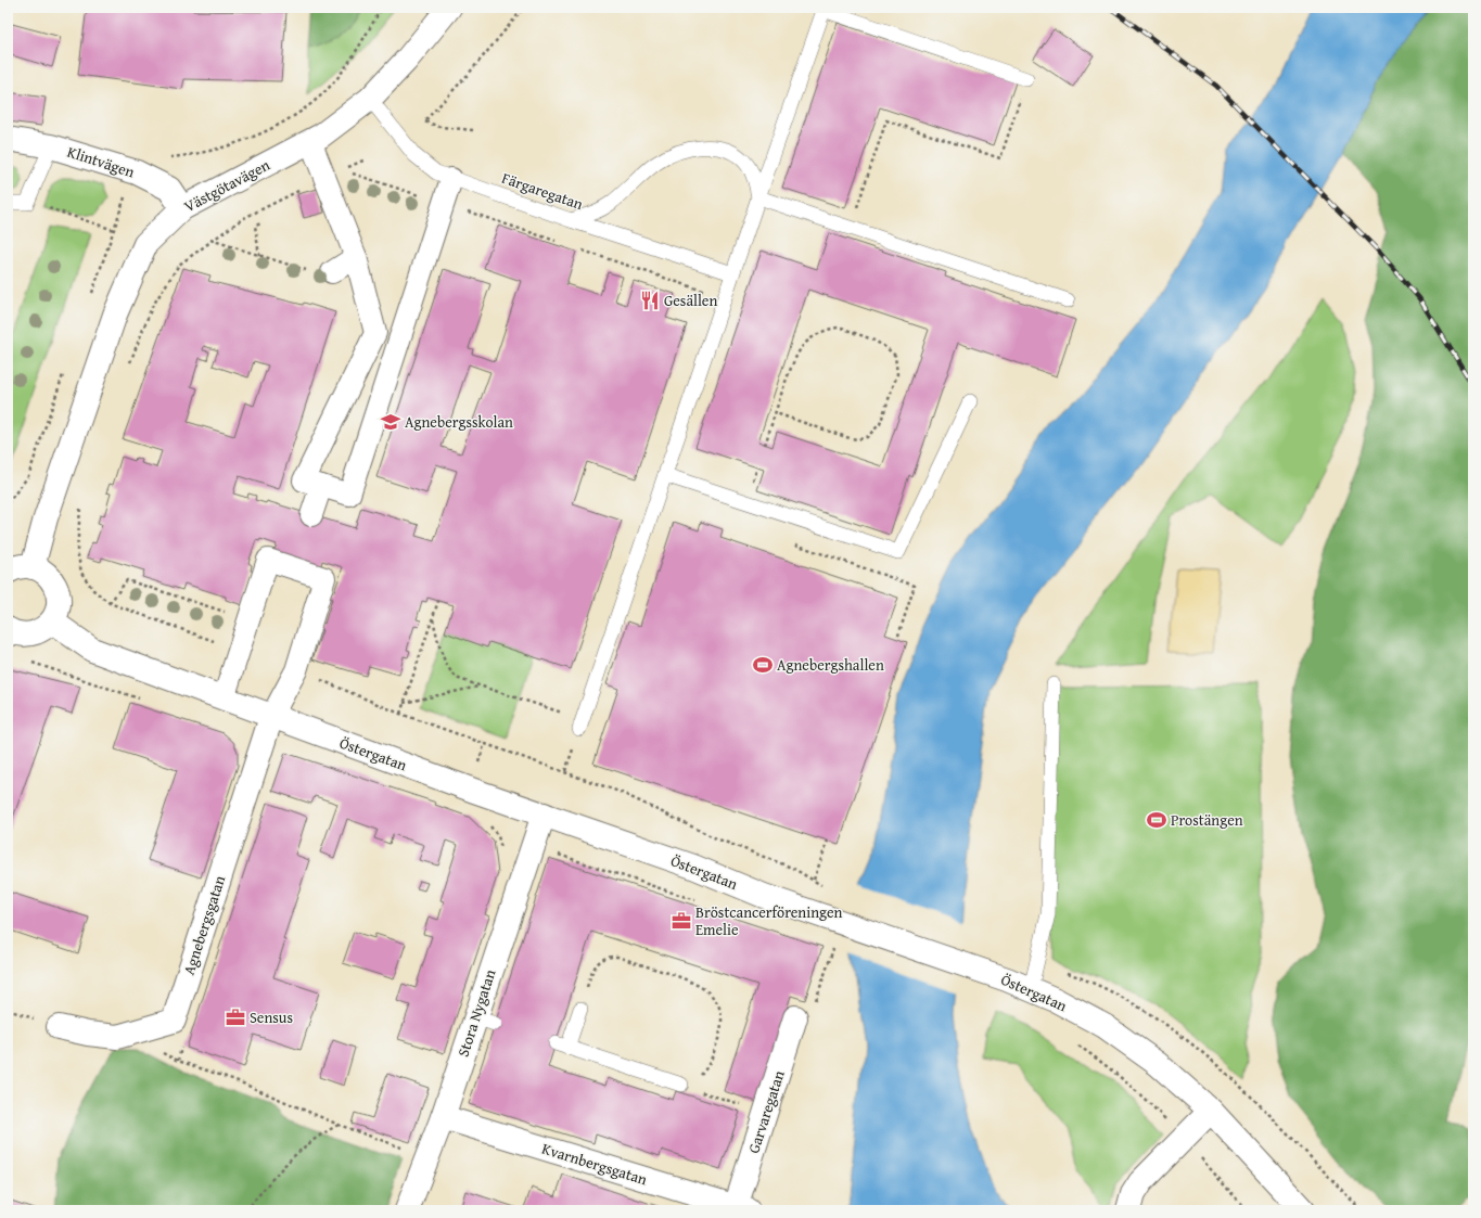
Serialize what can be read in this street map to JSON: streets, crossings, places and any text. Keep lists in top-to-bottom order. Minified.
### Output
{"streets":{"street":["Klintvägen","Västgötavägen","Östergatan","Agnebergsgatan","Stora Nygatan","Garvaregatan","Kvarnbergsgatan"],"lane":["Färgaregatan"]},"crossings":[["Klintvägen","Västgötavägen"],["Västgötavägen","Färgaregatan"],["Östergatan","Agnebergsgatan"],["Östergatan","Stora Nygatan"],["Stora Nygatan","Kvarnbergsgatan"],["Garvaregatan","Kvarnbergsgatan"]],"places":{"restaurant":["Gesällen"],"school or university":["Agnebergsskolan"],"sports":["Agnebergshallen","Prostängen"],"office":["Bröstcancerföreningen Emelie","Sensus"]}}
